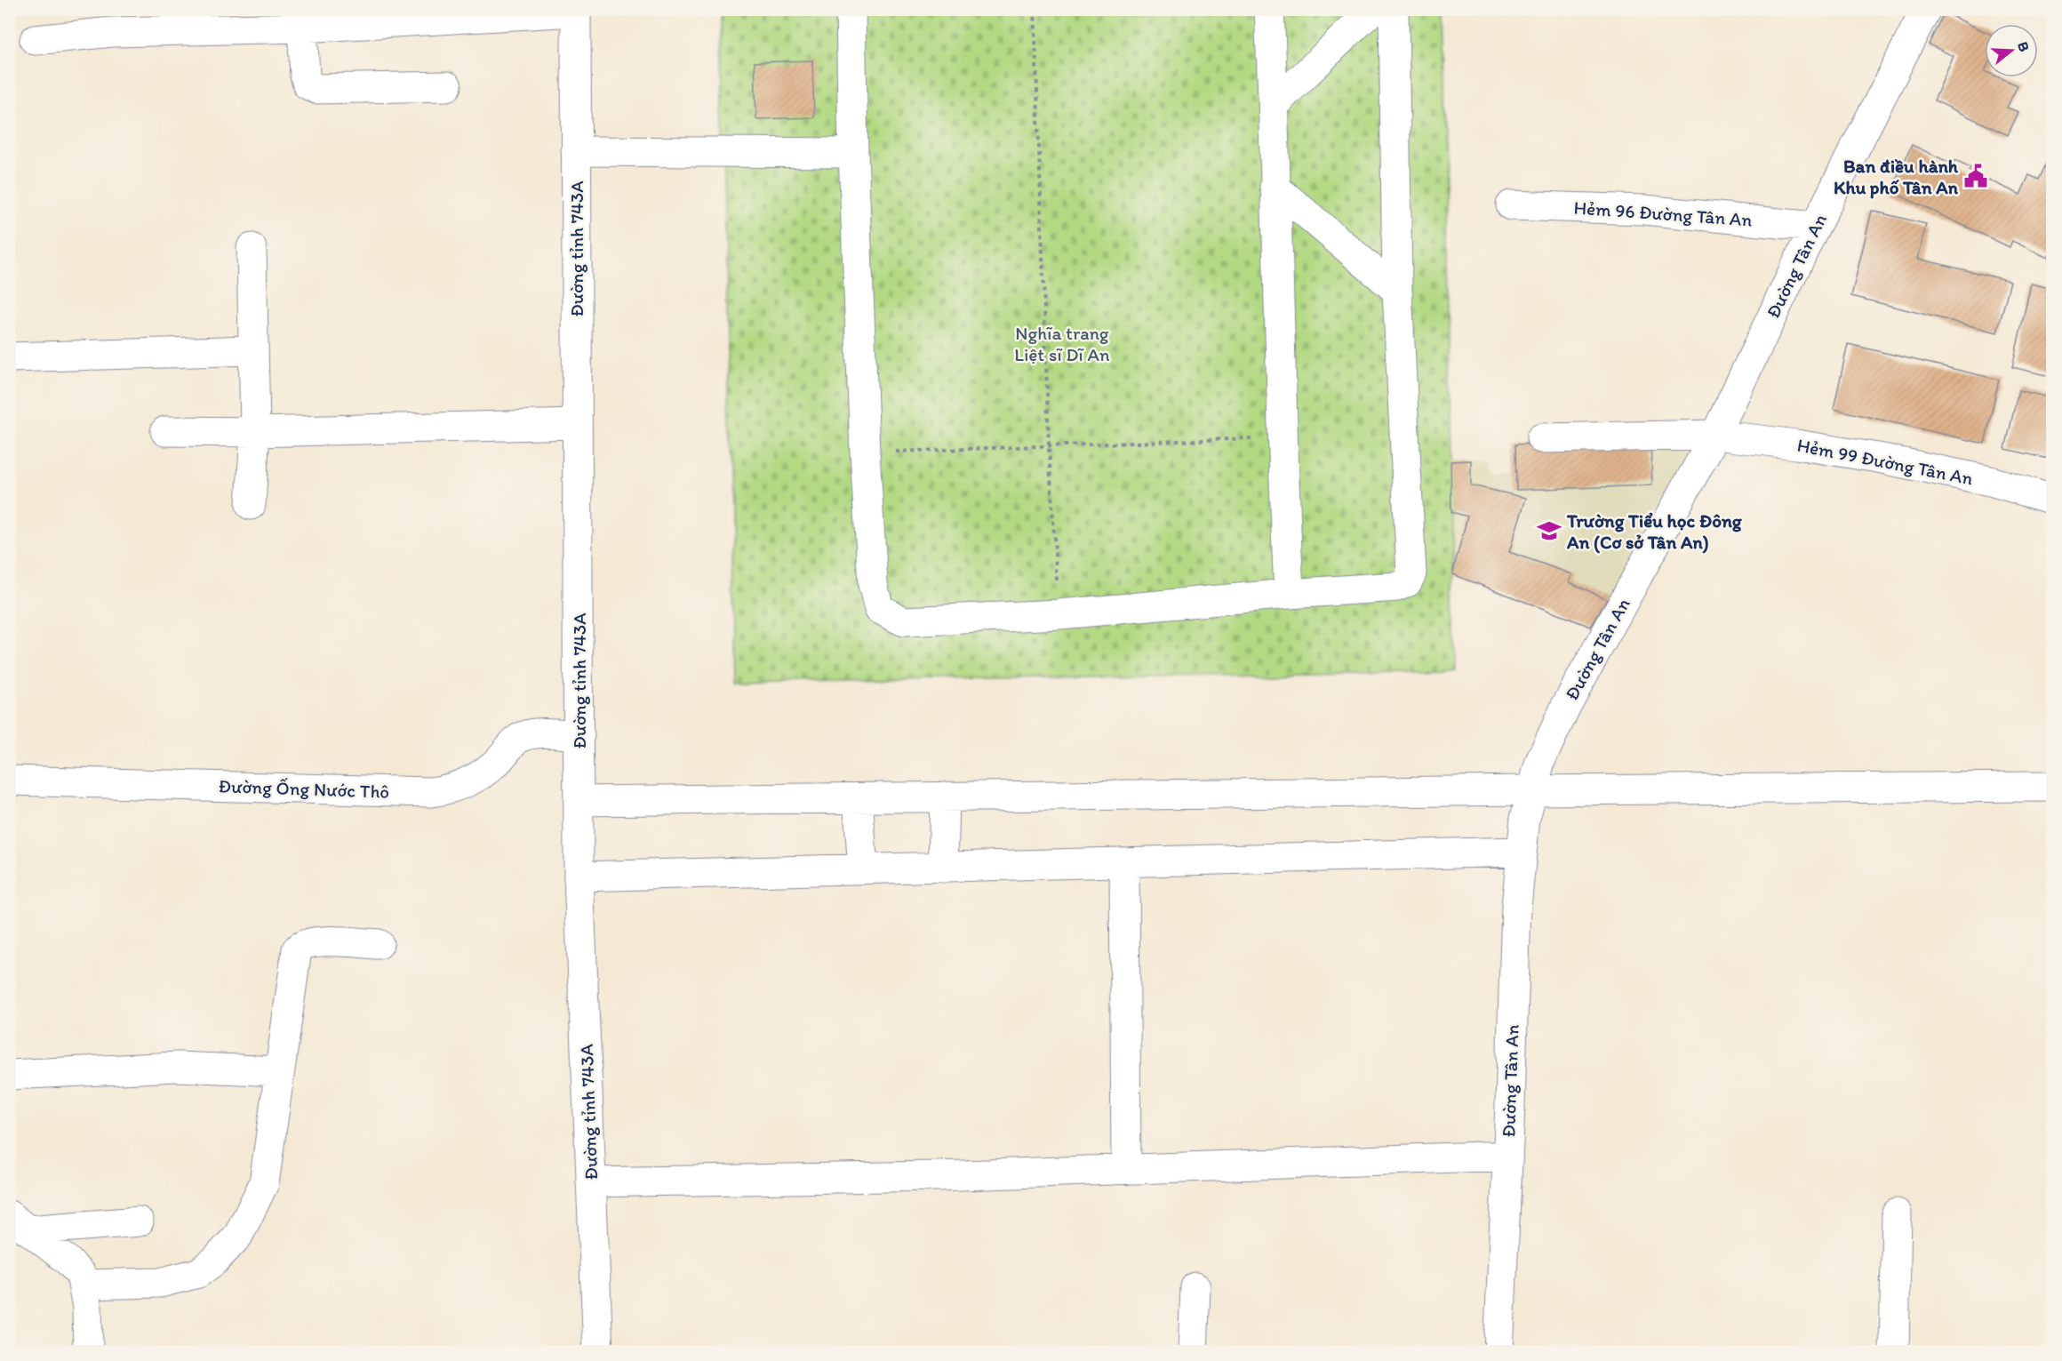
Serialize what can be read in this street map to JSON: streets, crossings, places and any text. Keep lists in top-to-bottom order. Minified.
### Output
{"streets":{"street":["Hẻm 96 Đường Tân An","Đường tỉnh 743A","Đường Tân An","Hẻm 99 Đường Tân An","Đường Ống Nước Thô"]},"crossings":[["Hẻm 96 Đường Tân An","Đường Tân An"],["Đường tỉnh 743A","Đường Ống Nước Thô"],["Đường Tân An","Hẻm 99 Đường Tân An"]],"parks":["Nghĩa trang Liệt sĩ Dĩ An"],"places":{"public building":["Ban điều hành Khu phố Tân An"],"school or university":["Trường Tiểu học Đông An (Cơ sở Tân An)"]},"north":"right"}
